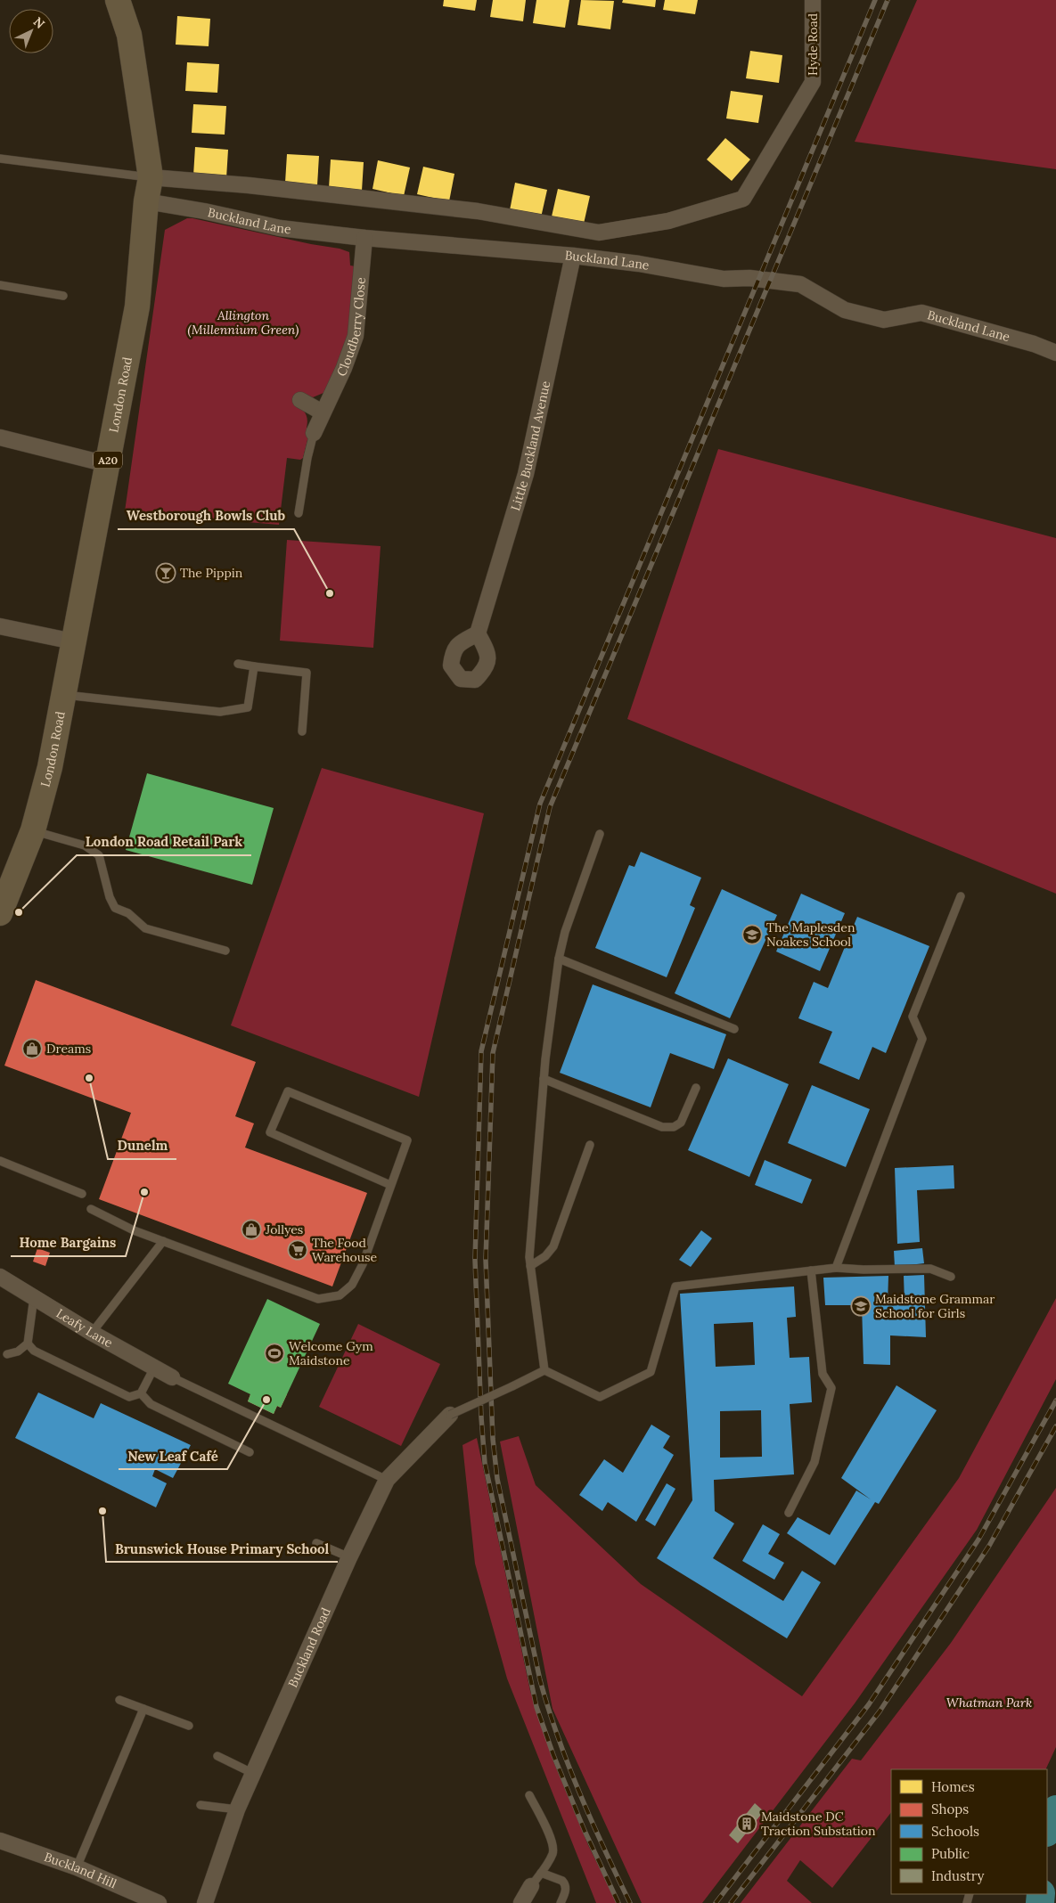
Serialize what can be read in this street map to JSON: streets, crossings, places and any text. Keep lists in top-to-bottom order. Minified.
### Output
{"streets":{"main road":["London Road","A20"],"street":["Hyde Road","Buckland Lane","Cloudberry Close","Little Buckland Avenue","Leafy Lane","Buckland Road","Buckland Hill"]},"crossings":[["Hyde Road","London Road"],["Buckland Lane","Cloudberry Close"],["Buckland Lane","London Road"],["Buckland Lane","Little Buckland Avenue"]],"parks":["Allington (Millennium Green)","Whatman Park"],"places":{"bar":["The Pippin"],"other":["Westborough Bowls Club","London Road Retail Park","Dunelm","Home Bargains","New Leaf Café","Brunswick House Primary School"],"school or university":["The Maplesden Noakes School","Maidstone Grammar School for Girls"],"shop":["Dreams","Jollyes"],"supermarket":["The Food Warehouse"],"sports":["Welcome Gym Maidstone"],"building":["Maidstone DC Traction Substation"]},"legend":["Homes","Shops","Schools","Public","Industry"],"north":"top right"}
